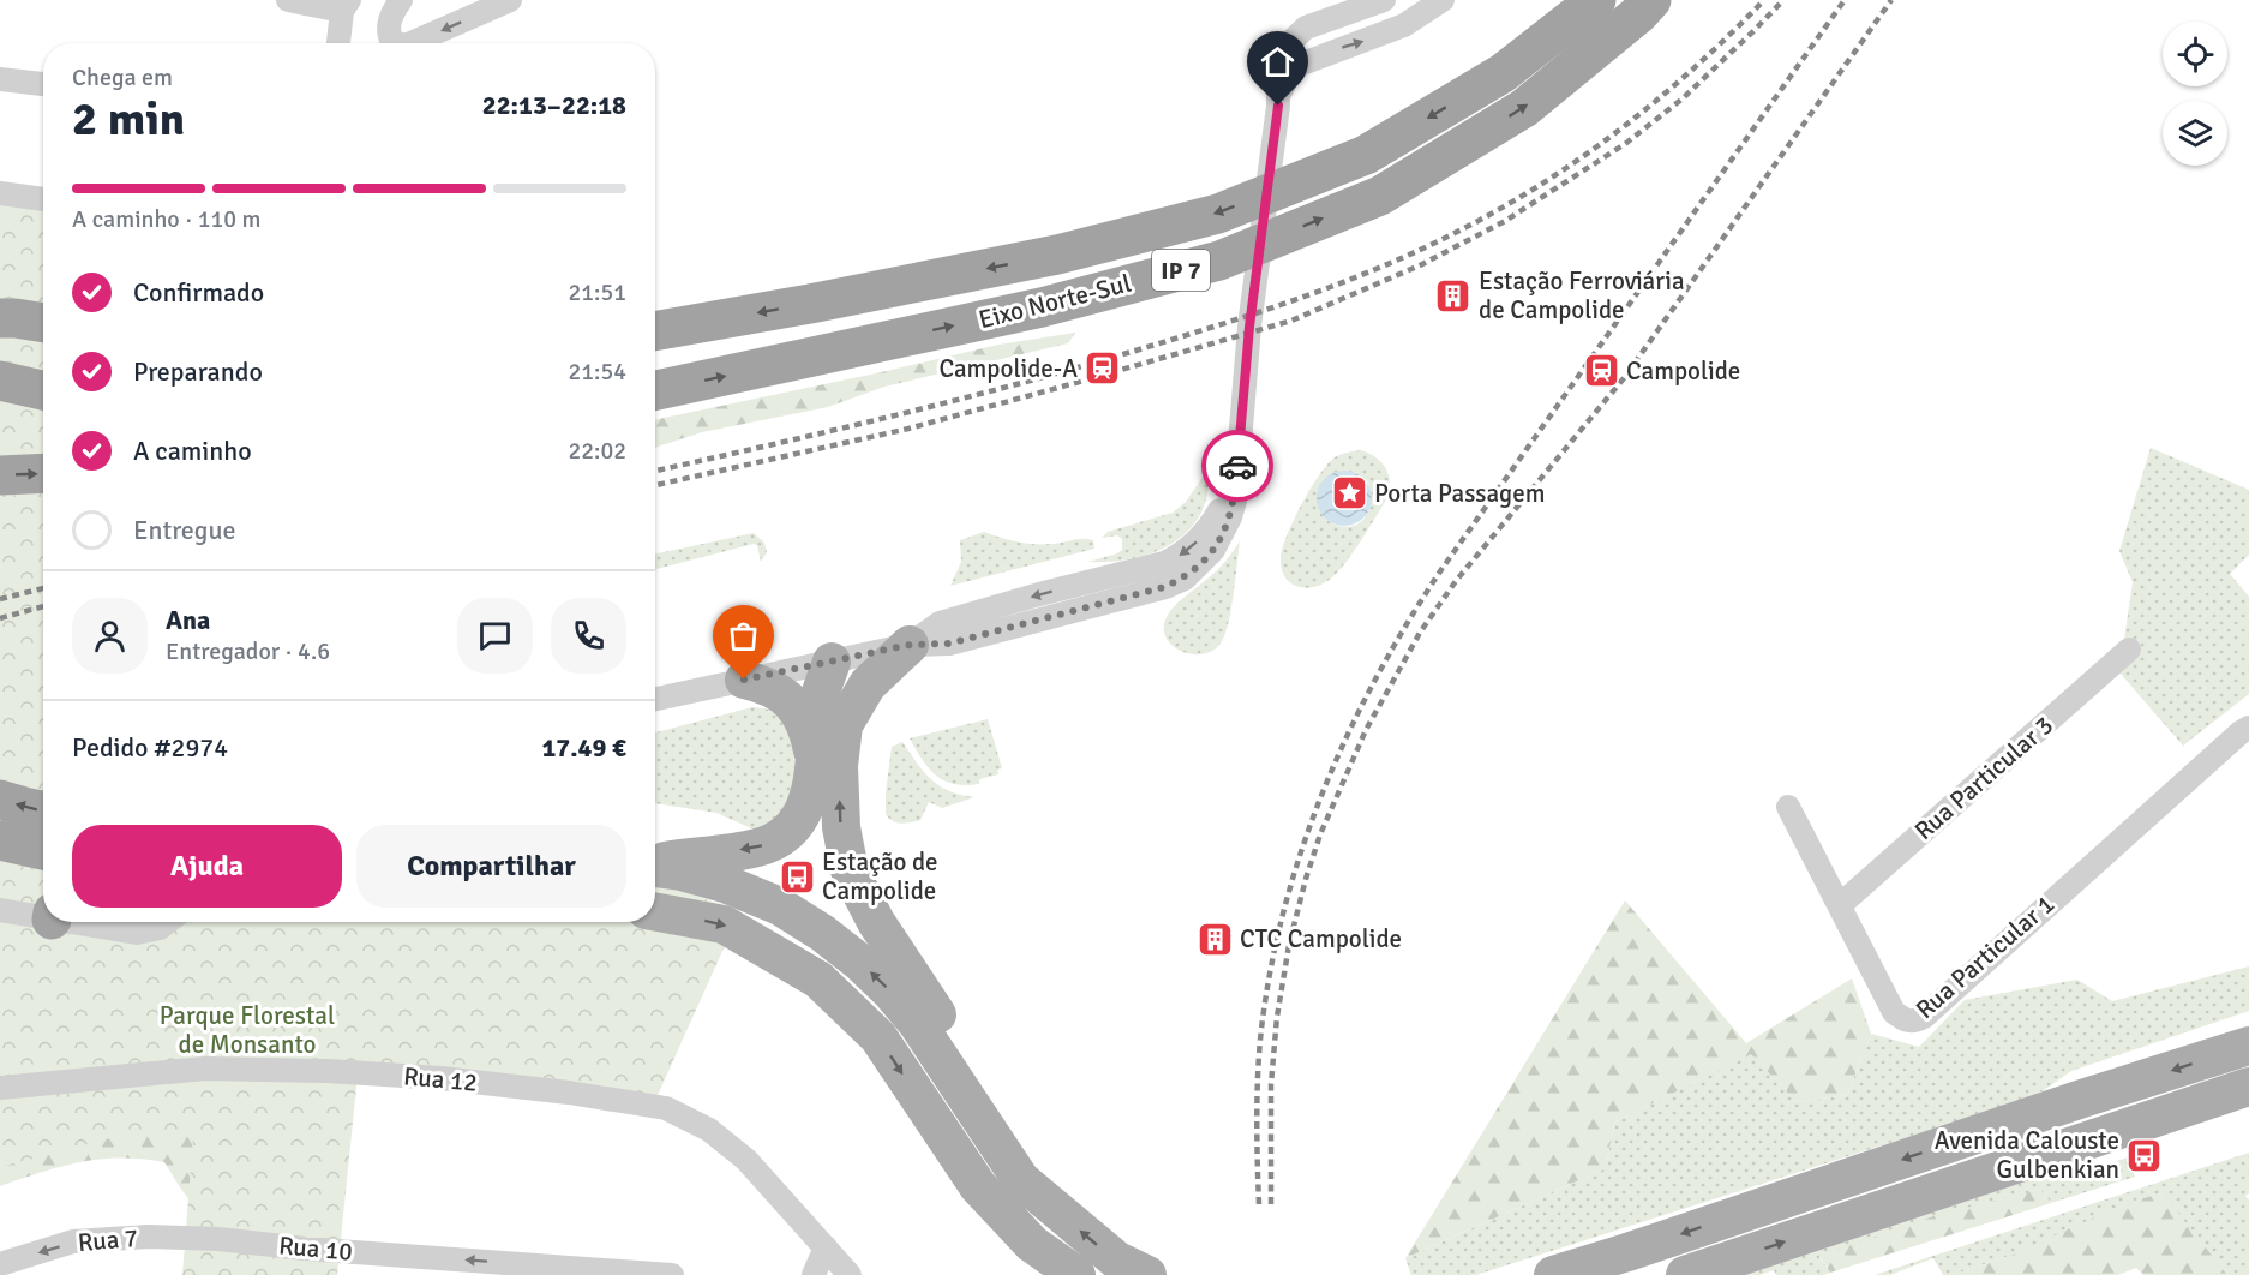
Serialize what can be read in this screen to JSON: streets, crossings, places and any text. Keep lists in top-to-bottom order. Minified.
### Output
{"streets":{"highway":["IP 7","Eixo Norte-Sul"],"street":["Rua Particular 3","Rua Particular 1","Rua 12","Rua 7","Rua 10"]},"crossings":[["Rua Particular 3","Rua Particular 1"],["Rua 7","Rua 10"]],"one_way":["Rua 7","Rua 10"],"parks":["Parque Florestal de Monsanto"],"places":{"building":["Estação Ferroviária de Campolide","CTC Campolide"],"station":["Campolide-A","Campolide"],"place":["Porta Passagem"],"bus stop":["Estação de Campolide","Avenida Calouste Gulbenkian"]},"page":{"heading":["2 min","Chega em","22:13–22:18"],"panel":["Ana","Entregador · 4.6","Pedido #2974","17.49 €"],"bar":"A caminho · 110 m","list":[["Confirmado","21:51"],["Preparando","21:54"],["A caminho","22:02"],"Entregue"],"buttons":["Ajuda","Compartilhar"]}}
